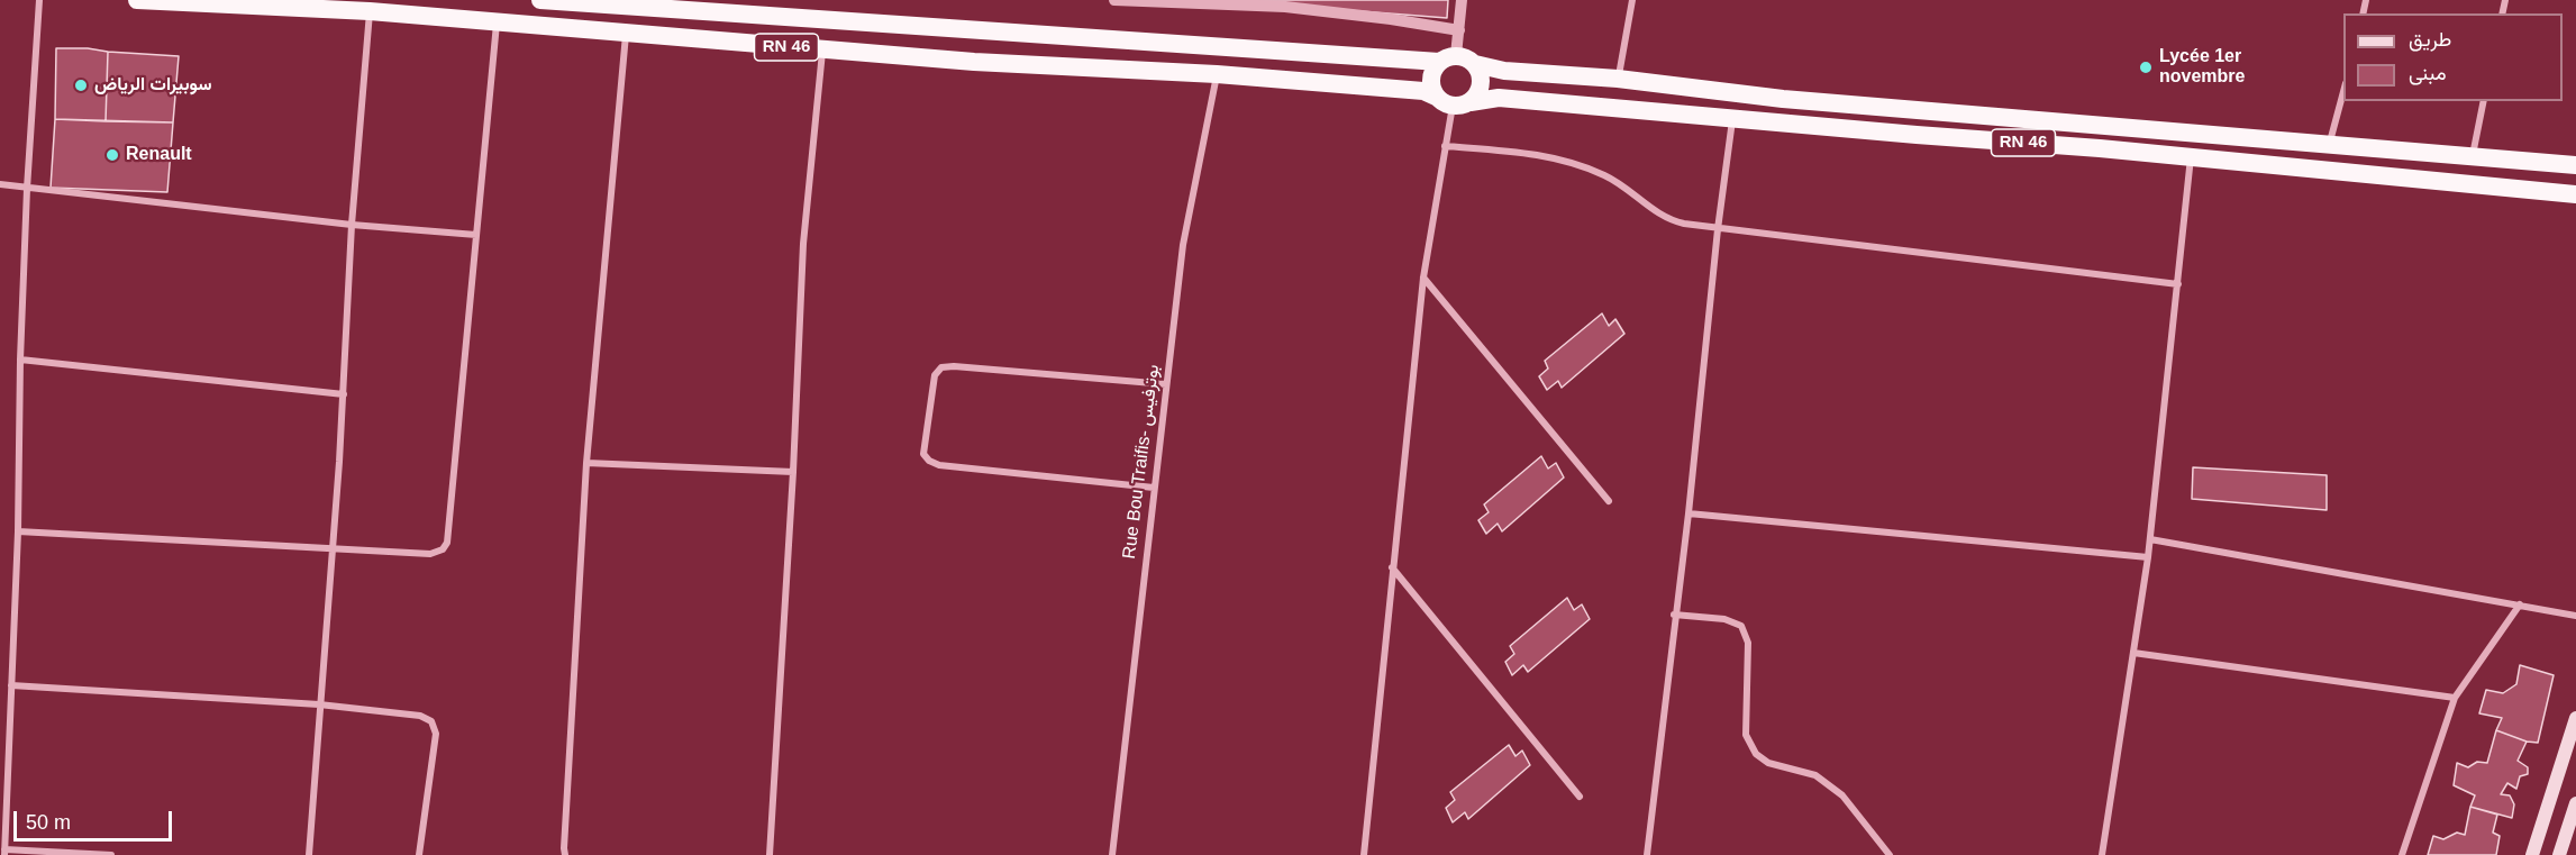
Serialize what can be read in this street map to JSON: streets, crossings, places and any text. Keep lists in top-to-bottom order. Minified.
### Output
{"streets":{"highway":["RN 46"],"street":["Rue Bou Traifis- بوترفيس"]},"crossings":[["RN 46","Rue Bou Traifis- بوترفيس"]],"places":["Lycée 1er novembre","سوبيرات الرياض","Renault"],"legend":["طريق","مبنى"],"scale_bar":"50 m"}
